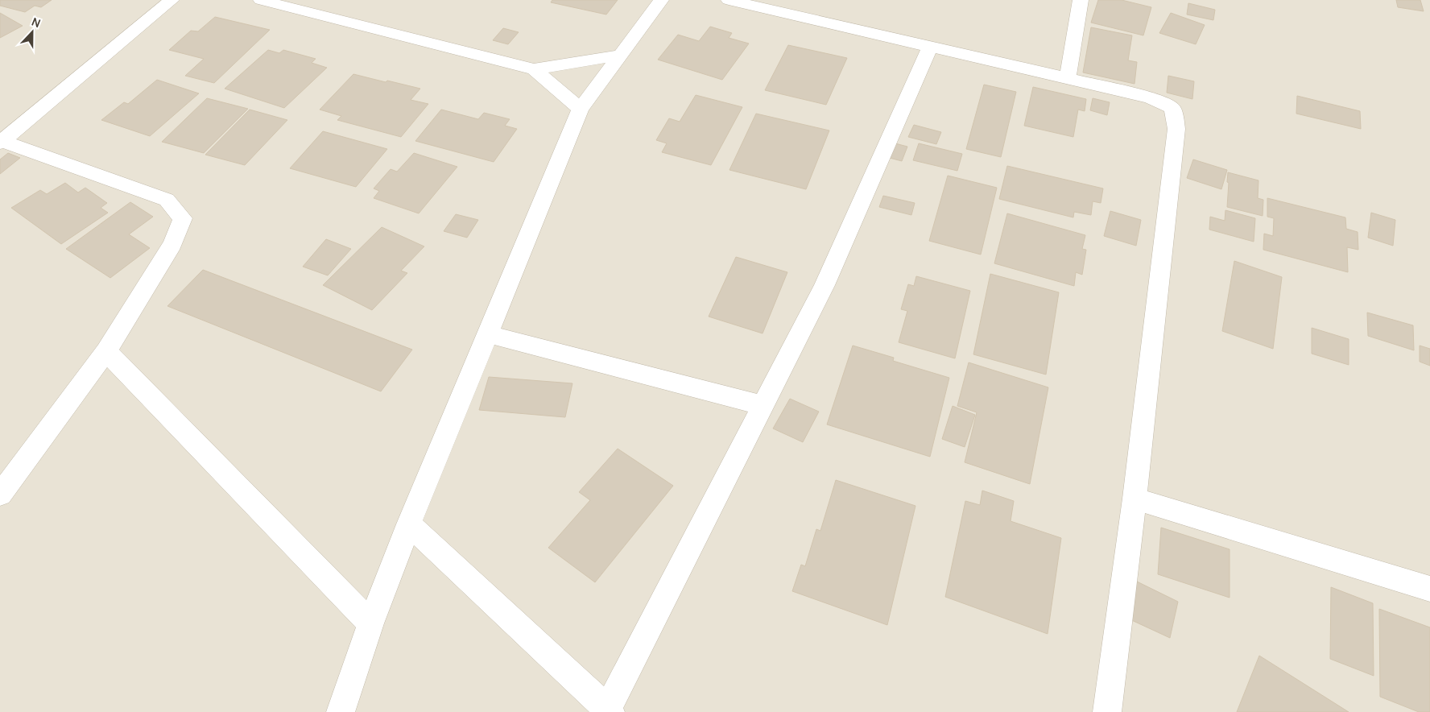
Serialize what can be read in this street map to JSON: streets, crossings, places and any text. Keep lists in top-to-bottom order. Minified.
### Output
{"north":"top"}
